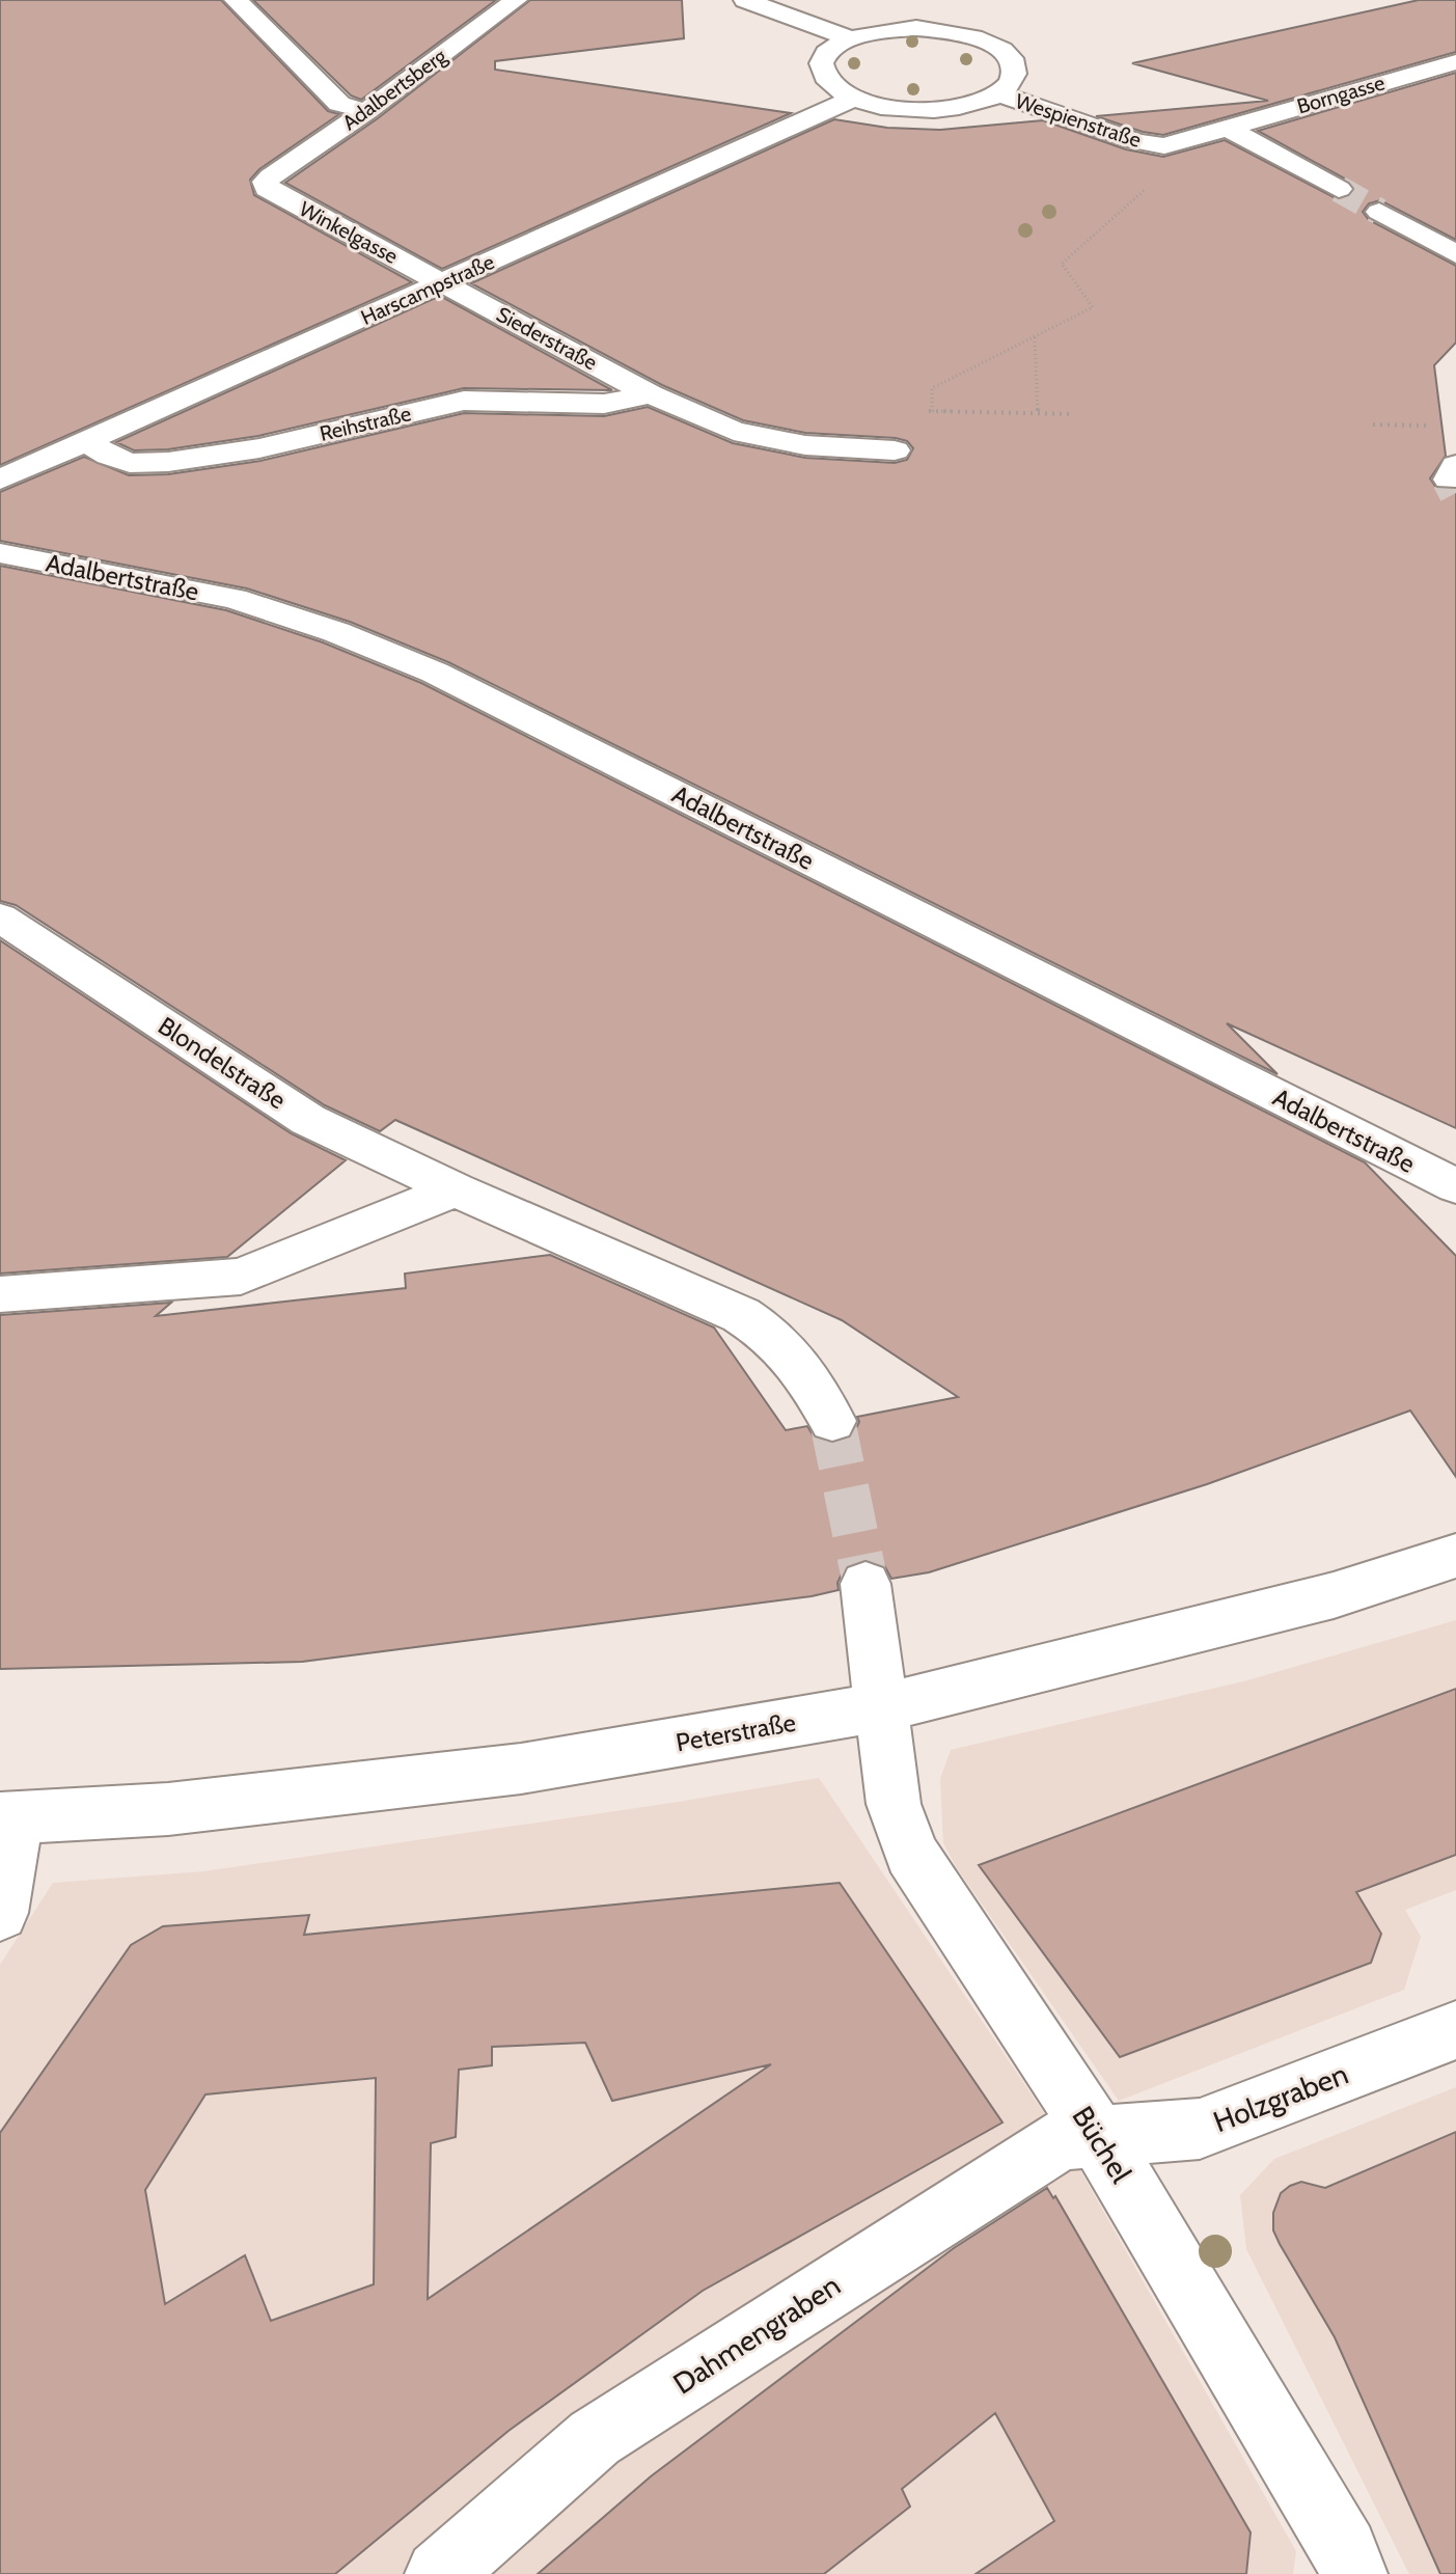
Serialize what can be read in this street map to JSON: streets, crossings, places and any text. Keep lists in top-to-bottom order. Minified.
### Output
{"streets":{"street":["Adalbertsberg","Borngasse","Wespienstraße","Winkelgasse","Harscampstraße","Siederstraße","Reihstraße","Adalbertstraße","Blondelstraße","Peterstraße","Holzgraben","Büchel","Dahmengraben"]},"crossings":[["Adalbertsberg","Winkelgasse"],["Borngasse","Wespienstraße"],["Winkelgasse","Harscampstraße"],["Winkelgasse","Siederstraße"],["Harscampstraße","Siederstraße"],["Harscampstraße","Reihstraße"],["Siederstraße","Reihstraße"],["Peterstraße","Büchel"],["Holzgraben","Büchel"],["Holzgraben","Dahmengraben"],["Büchel","Dahmengraben"]]}
